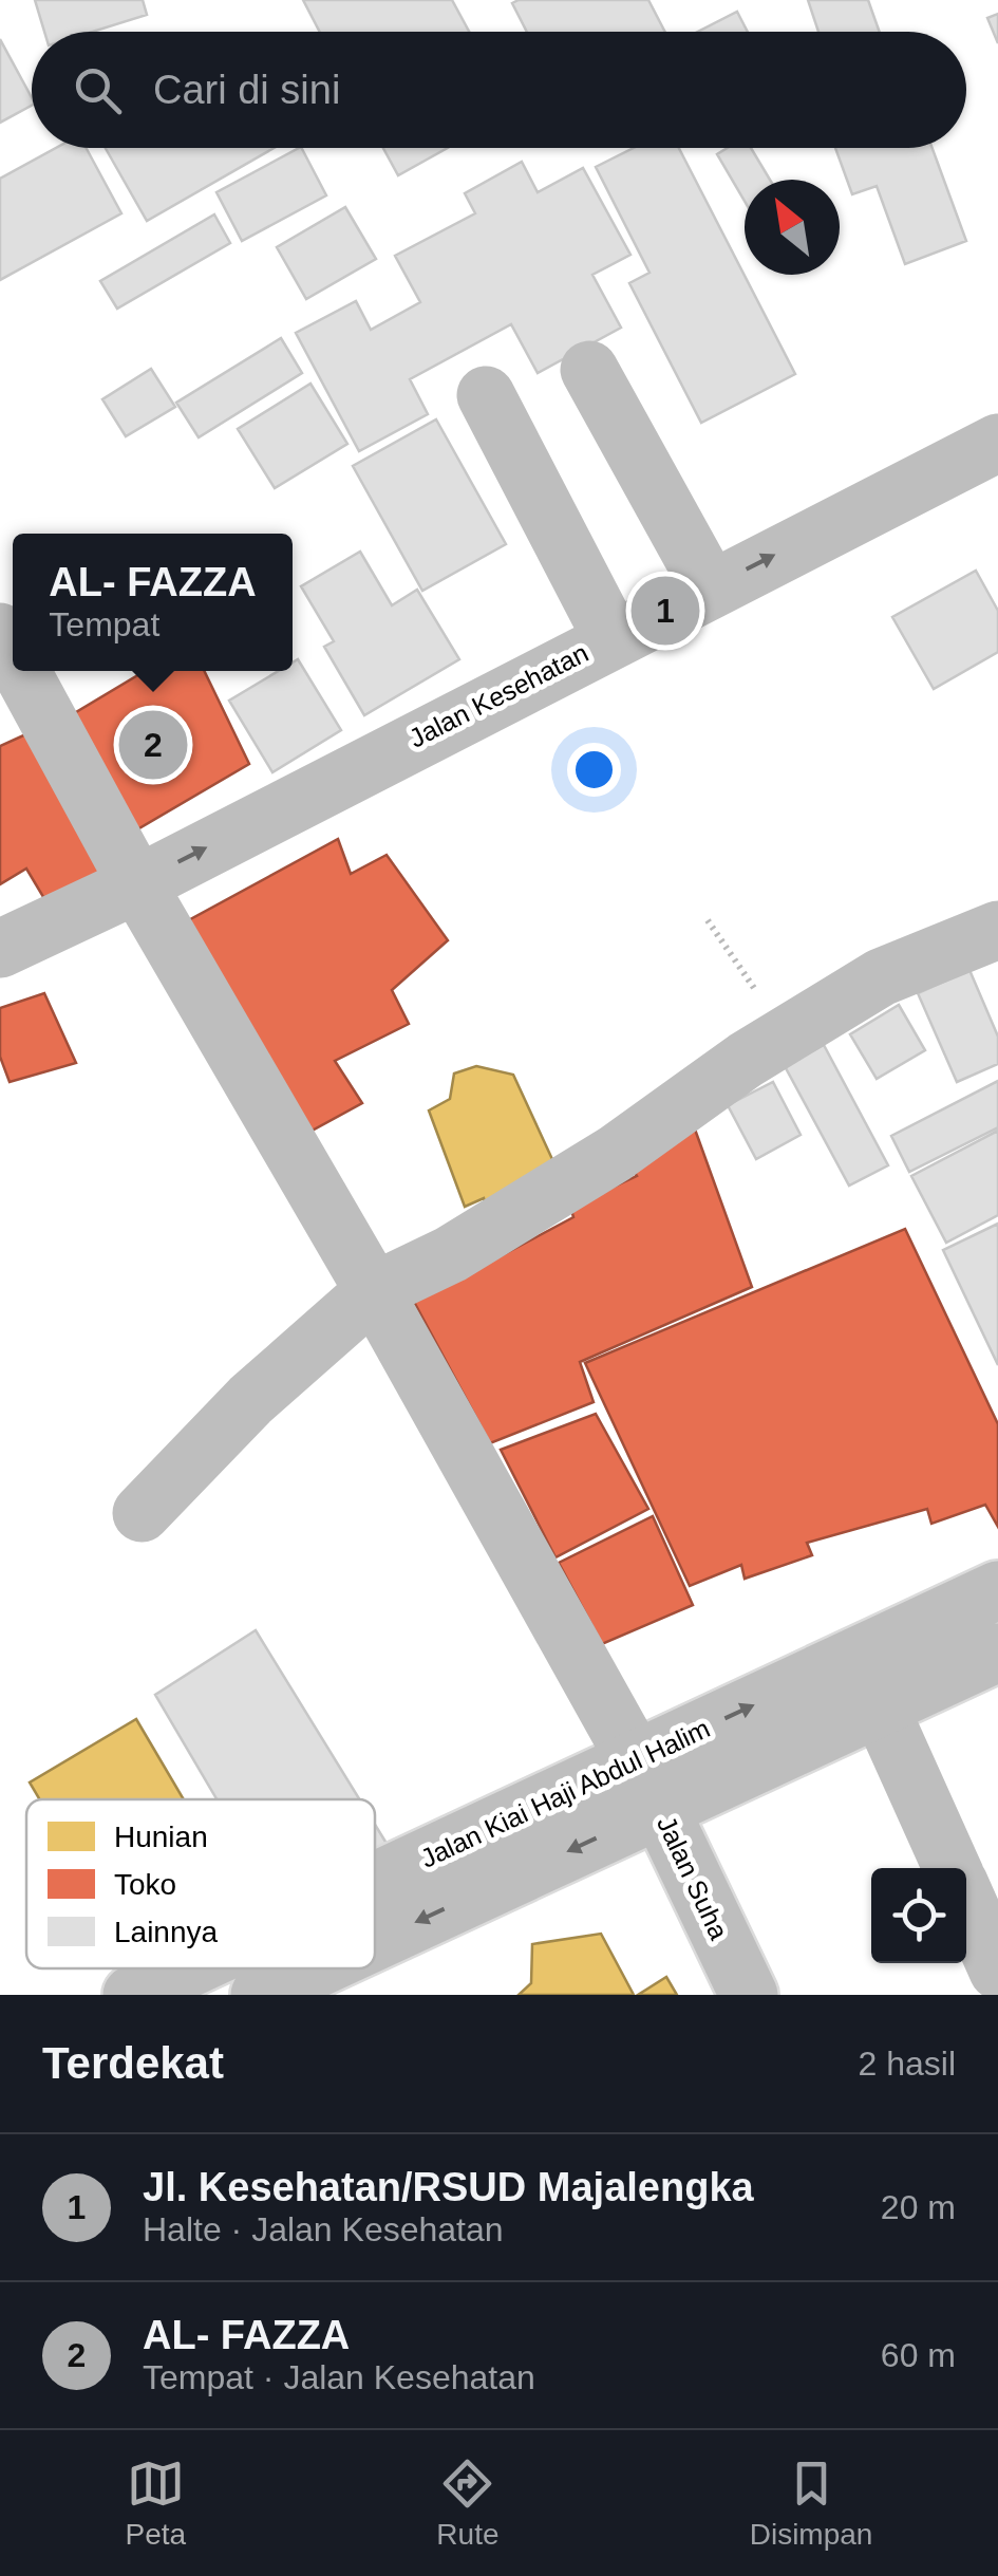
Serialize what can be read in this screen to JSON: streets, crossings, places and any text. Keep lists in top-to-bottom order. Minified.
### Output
{"streets":{"street":["Jalan Kesehatan","Jalan Kiai Haji Abdul Halim","Jalan Suha"]},"crossings":[["Jalan Kesehatan","Jalan Suha"],["Jalan Kiai Haji Abdul Halim","Jalan Suha"]],"legend":["Hunian","Toko","Lainnya"],"north":"top left","page":{"search":"Cari di sini","popup":["AL- FAZZA","Tempat"],"pins":["1","2"],"heading":["Terdekat","2 hasil"],"list":[{"mark":"1","name":"Jl. Kesehatan/RSUD Majalengka","note":"Halte · Jalan Kesehatan","value":"20 m"},{"mark":"2","name":"AL- FAZZA","note":"Tempat · Jalan Kesehatan","value":"60 m"}],"nav":["Peta","Rute","Disimpan"]}}
